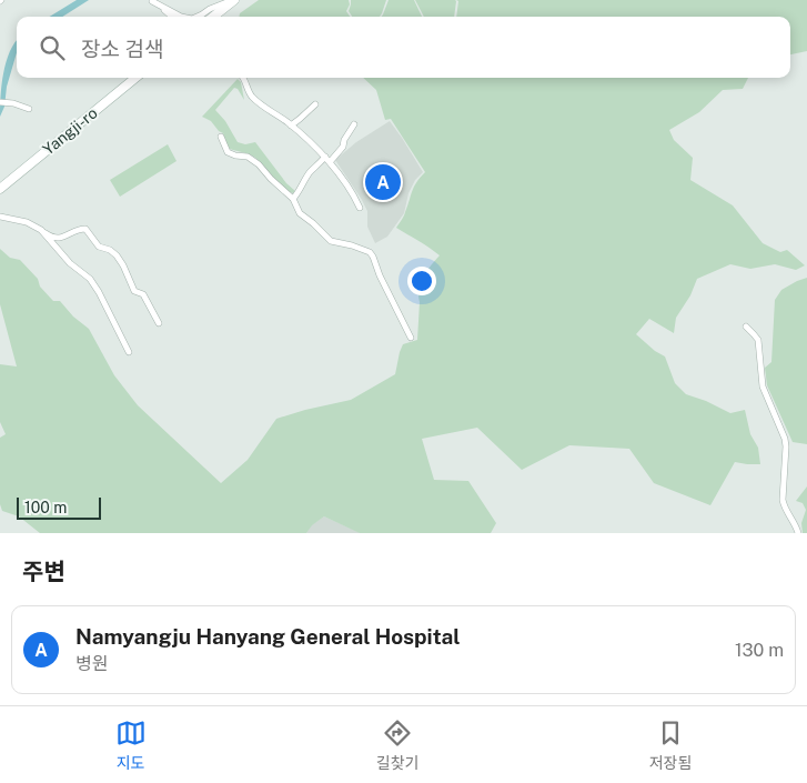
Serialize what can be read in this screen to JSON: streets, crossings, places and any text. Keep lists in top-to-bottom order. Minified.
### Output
{"streets":{"street":["Yangji-ro"]},"scale_bar":"100 m","page":{"search":"장소 검색","pins":"A","scale":"100 m","heading":"주변","list":[{"mark":"A","name":"Namyangju Hanyang General Hospital","note":"병원","value":"130 m"}],"nav":["지도","길찾기","저장됨"]}}
